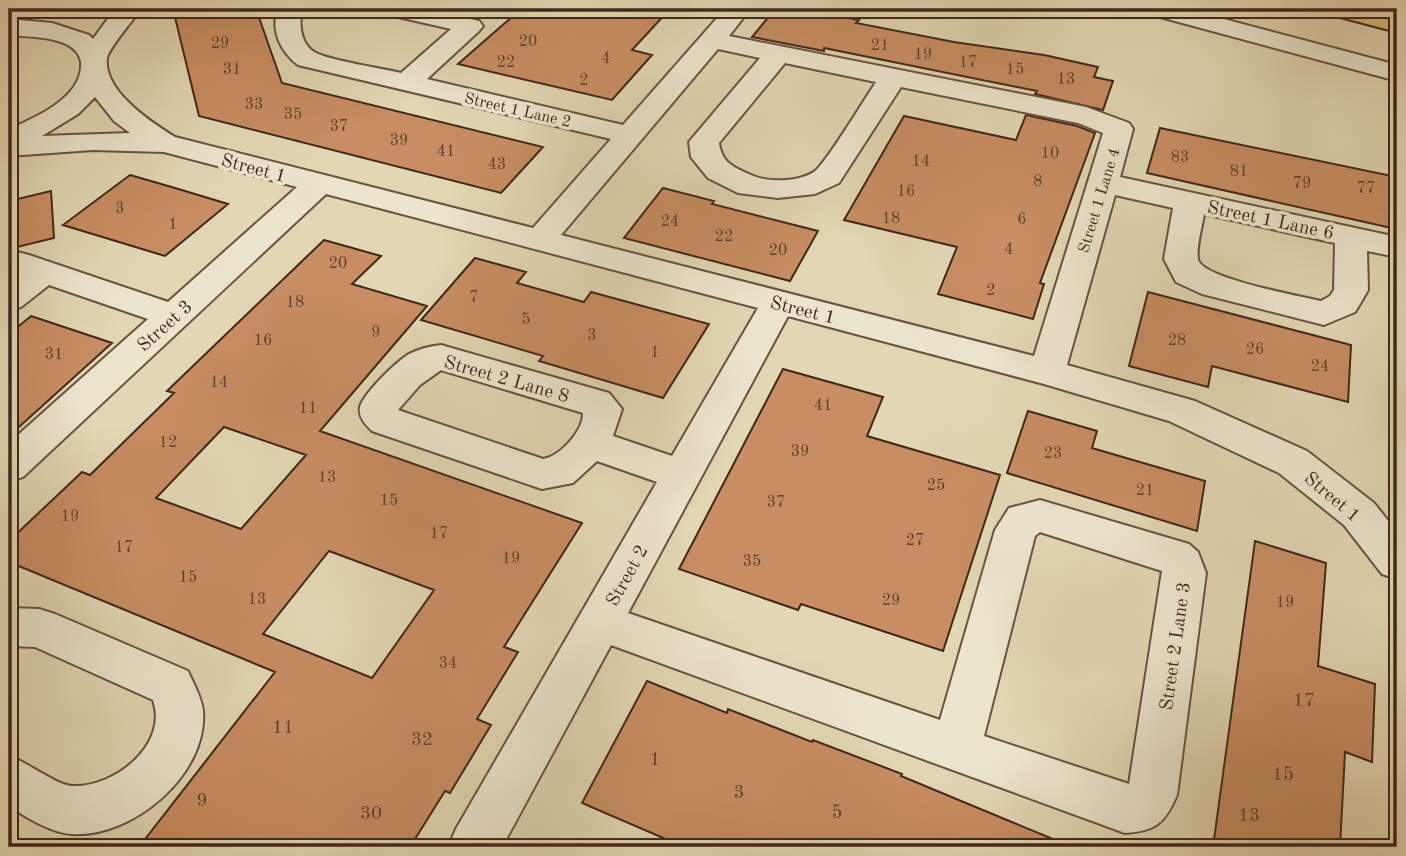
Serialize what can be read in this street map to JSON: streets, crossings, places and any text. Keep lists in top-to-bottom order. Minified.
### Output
{"streets":{"street":["Street 1 Lane 2","Street 1","Street 1 Lane 4","Street 1 Lane 6","Street 3","Street 2 Lane 8","Street 2","Street 2 Lane 3"]},"crossings":[["Street 1","Street 1 Lane 4"],["Street 1","Street 3"],["Street 1","Street 2"],["Street 1 Lane 4","Street 1 Lane 6"],["Street 2","Street 2 Lane 3"]],"house_numbers":["20","29","21","19","4","22","17","31","15","13","2","33","35","37","39","41","10","83","14","43","81","8","79","77","16","3","18","6","24","1","22","4","20","20","2","7","18","5","9","3","16","28","26","1","31","24","14","41","11","12","39","23","13","25","21","15","37","19","17","27","17","19","35","15","13","29","19","34","17","11","32","1","15","3","9","5","30","13"]}
